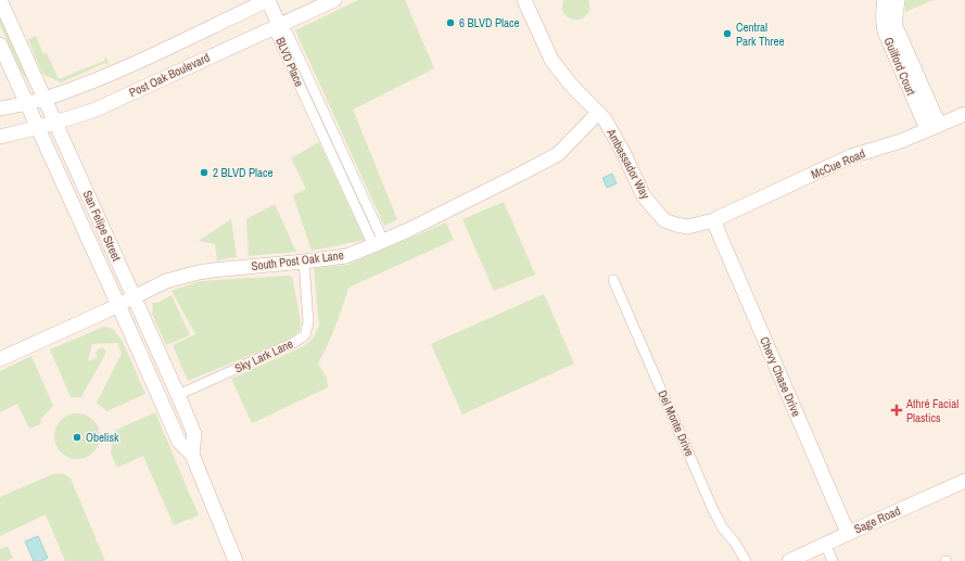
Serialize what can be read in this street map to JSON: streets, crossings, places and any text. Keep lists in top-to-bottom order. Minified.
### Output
{"streets":{"main road":["Guilford Court","Post Oak Boulevard","Ambassador Way","McCue Road","San Felipe Street","South Post Oak Lane","Chevy Chase Drive","Sage Road"],"street":["BLVD Place","Sky Lark Lane","Del Monte Drive"]},"crossings":[["BLVD Place","Post Oak Boulevard"],["BLVD Place","South Post Oak Lane"],["Guilford Court","McCue Road"],["Post Oak Boulevard","San Felipe Street"],["Ambassador Way","McCue Road"],["Ambassador Way","South Post Oak Lane"],["Ambassador Way","Chevy Chase Drive"],["McCue Road","Chevy Chase Drive"],["San Felipe Street","South Post Oak Lane"],["San Felipe Street","Sky Lark Lane"],["South Post Oak Lane","Sky Lark Lane"],["Chevy Chase Drive","Sage Road"]],"places":{"other":["6 BLVD Place","Central Park Three","2 BLVD Place","Obelisk"],"health":["Athré Facial Plastics"]}}
